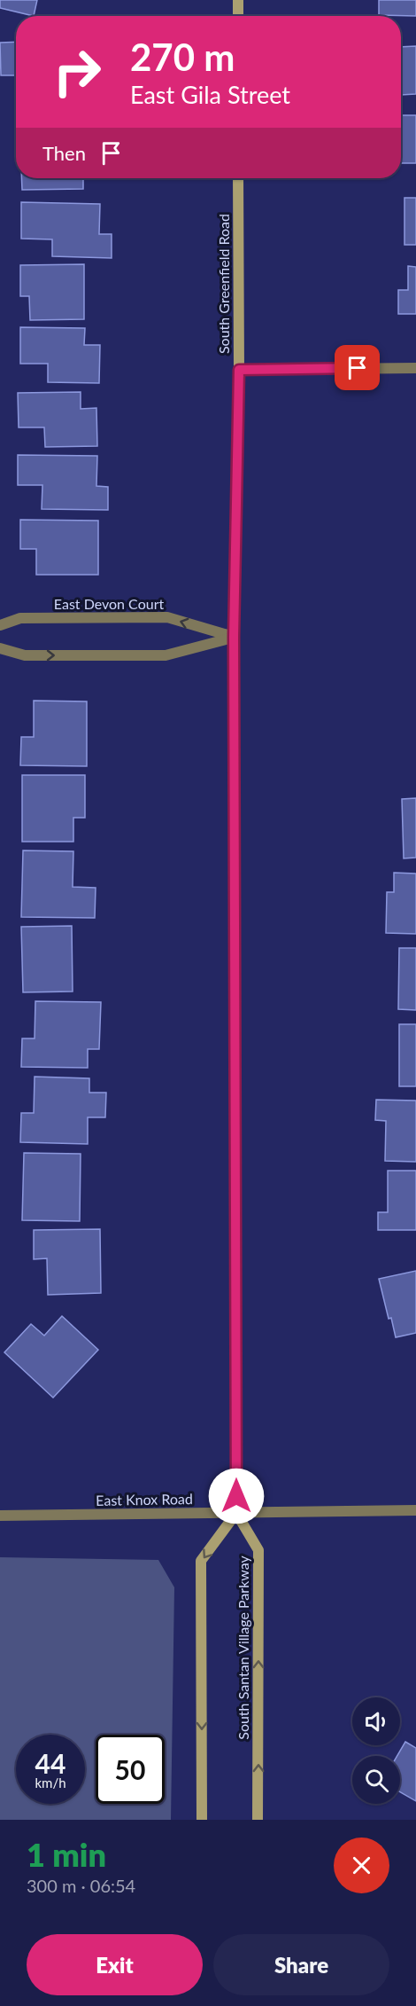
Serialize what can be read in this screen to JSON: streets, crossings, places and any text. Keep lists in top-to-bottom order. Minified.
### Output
{"streets":{"main road":["South Greenfield Road","South Santan Village Parkway"],"street":["East Devon Court","East Knox Road"]},"crossings":[["South Greenfield Road","East Devon Court"],["South Greenfield Road","East Knox Road"],["South Greenfield Road","South Santan Village Parkway"],["East Knox Road","South Santan Village Parkway"]],"page":{"turn":["270 m","East Gila Street"],"then":"Then","speed":"44 km/h","limit":"50","heading":["1 min","300 m · 06:54"],"buttons":["Exit","Share"]}}
